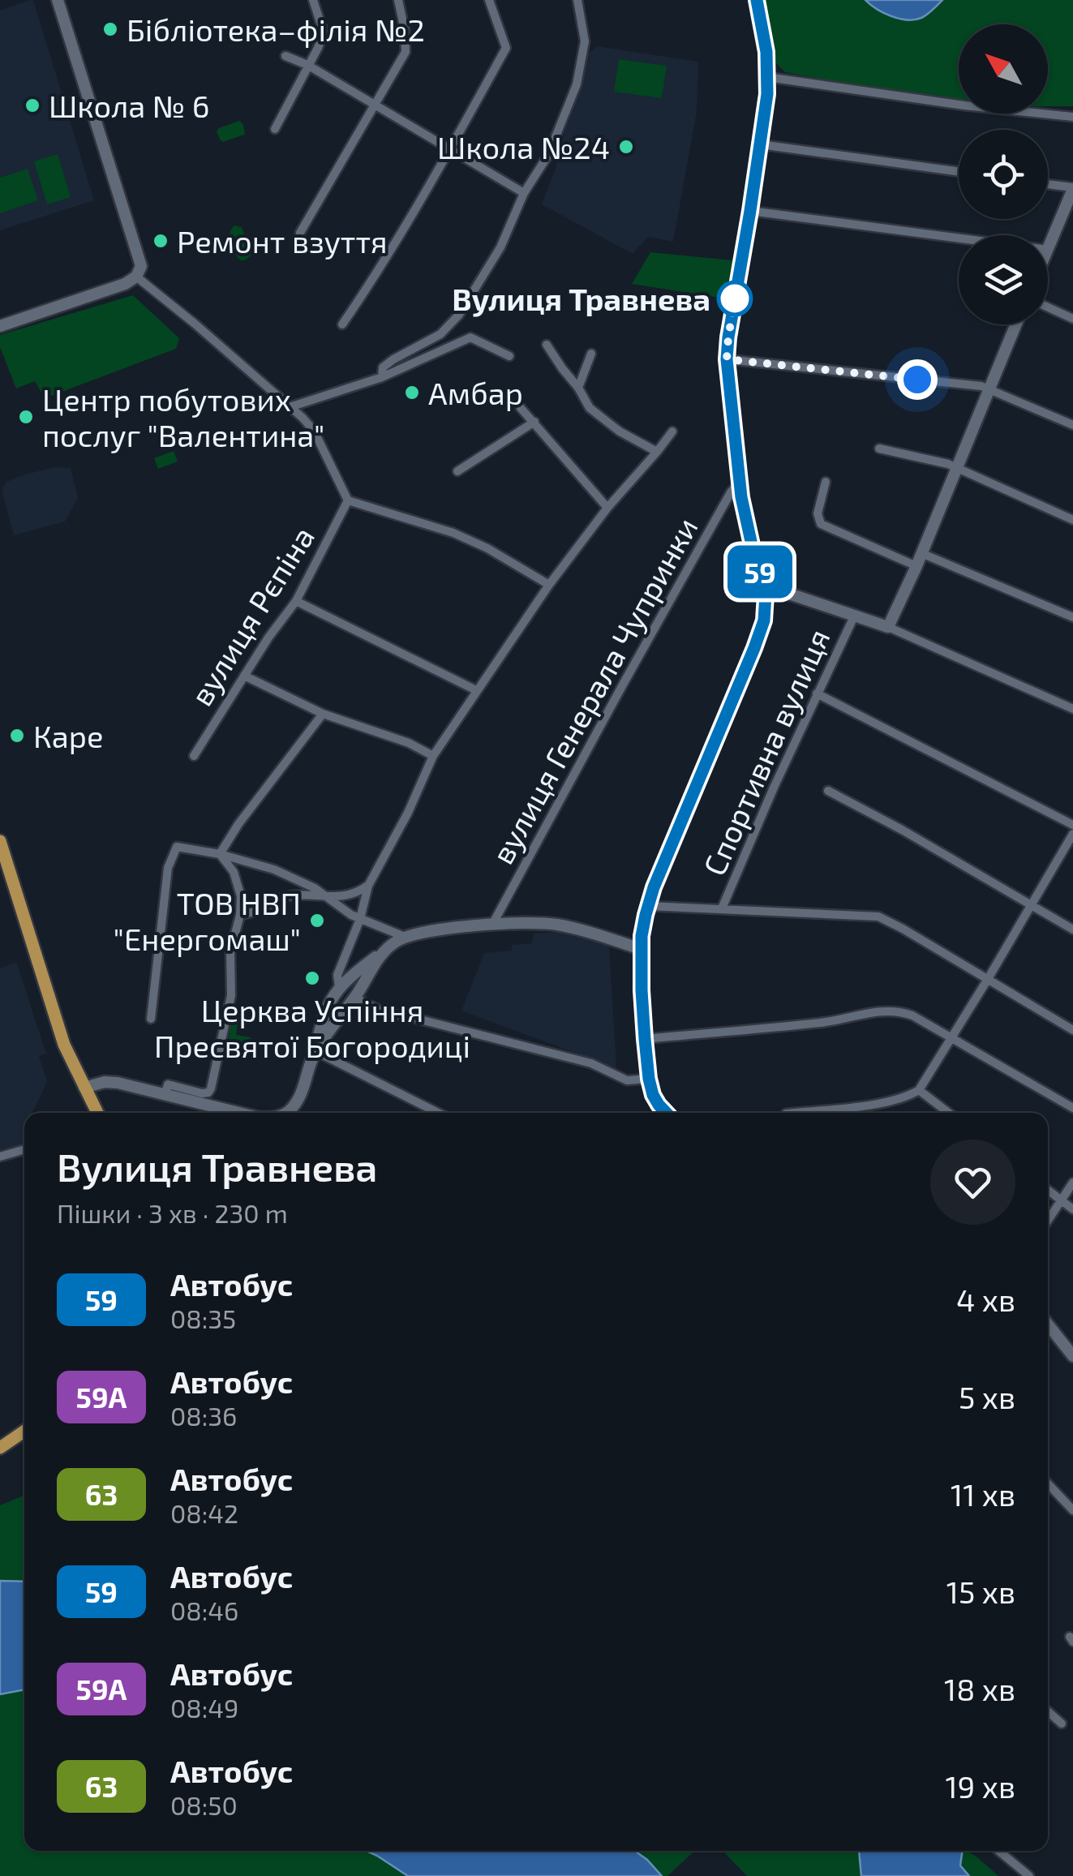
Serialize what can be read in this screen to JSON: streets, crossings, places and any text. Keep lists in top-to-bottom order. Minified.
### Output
{"streets":{"street":["вулиця Рєпіна","вулиця Генерала Чупринки","Спортивна вулиця"]},"places":["Бібліотека–філія №2","Школа № 6","Школа №24","Ремонт взуття","Вулиця Травнева","Амбар","Центр побутових послуг \"Валентина\"","Каре","ТОВ НВП \"Енергомаш\"","Церква Успіння Пресвятої Богородиці"],"lines":["bus line 59"],"north":"top left","page":{"on_map":"59","heading":["Вулиця Травнева","Пішки · 3 хв · 230 m"],"list":[{"mark":"59","name":"Автобус","note":"08:35","value":"4 хв"},{"mark":"59А","name":"Автобус","note":"08:36","value":"5 хв"},{"mark":"63","name":"Автобус","note":"08:42","value":"11 хв"},{"mark":"59","name":"Автобус","note":"08:46","value":"15 хв"},{"mark":"59А","name":"Автобус","note":"08:49","value":"18 хв"},{"mark":"63","name":"Автобус","note":"08:50","value":"19 хв"}]}}
